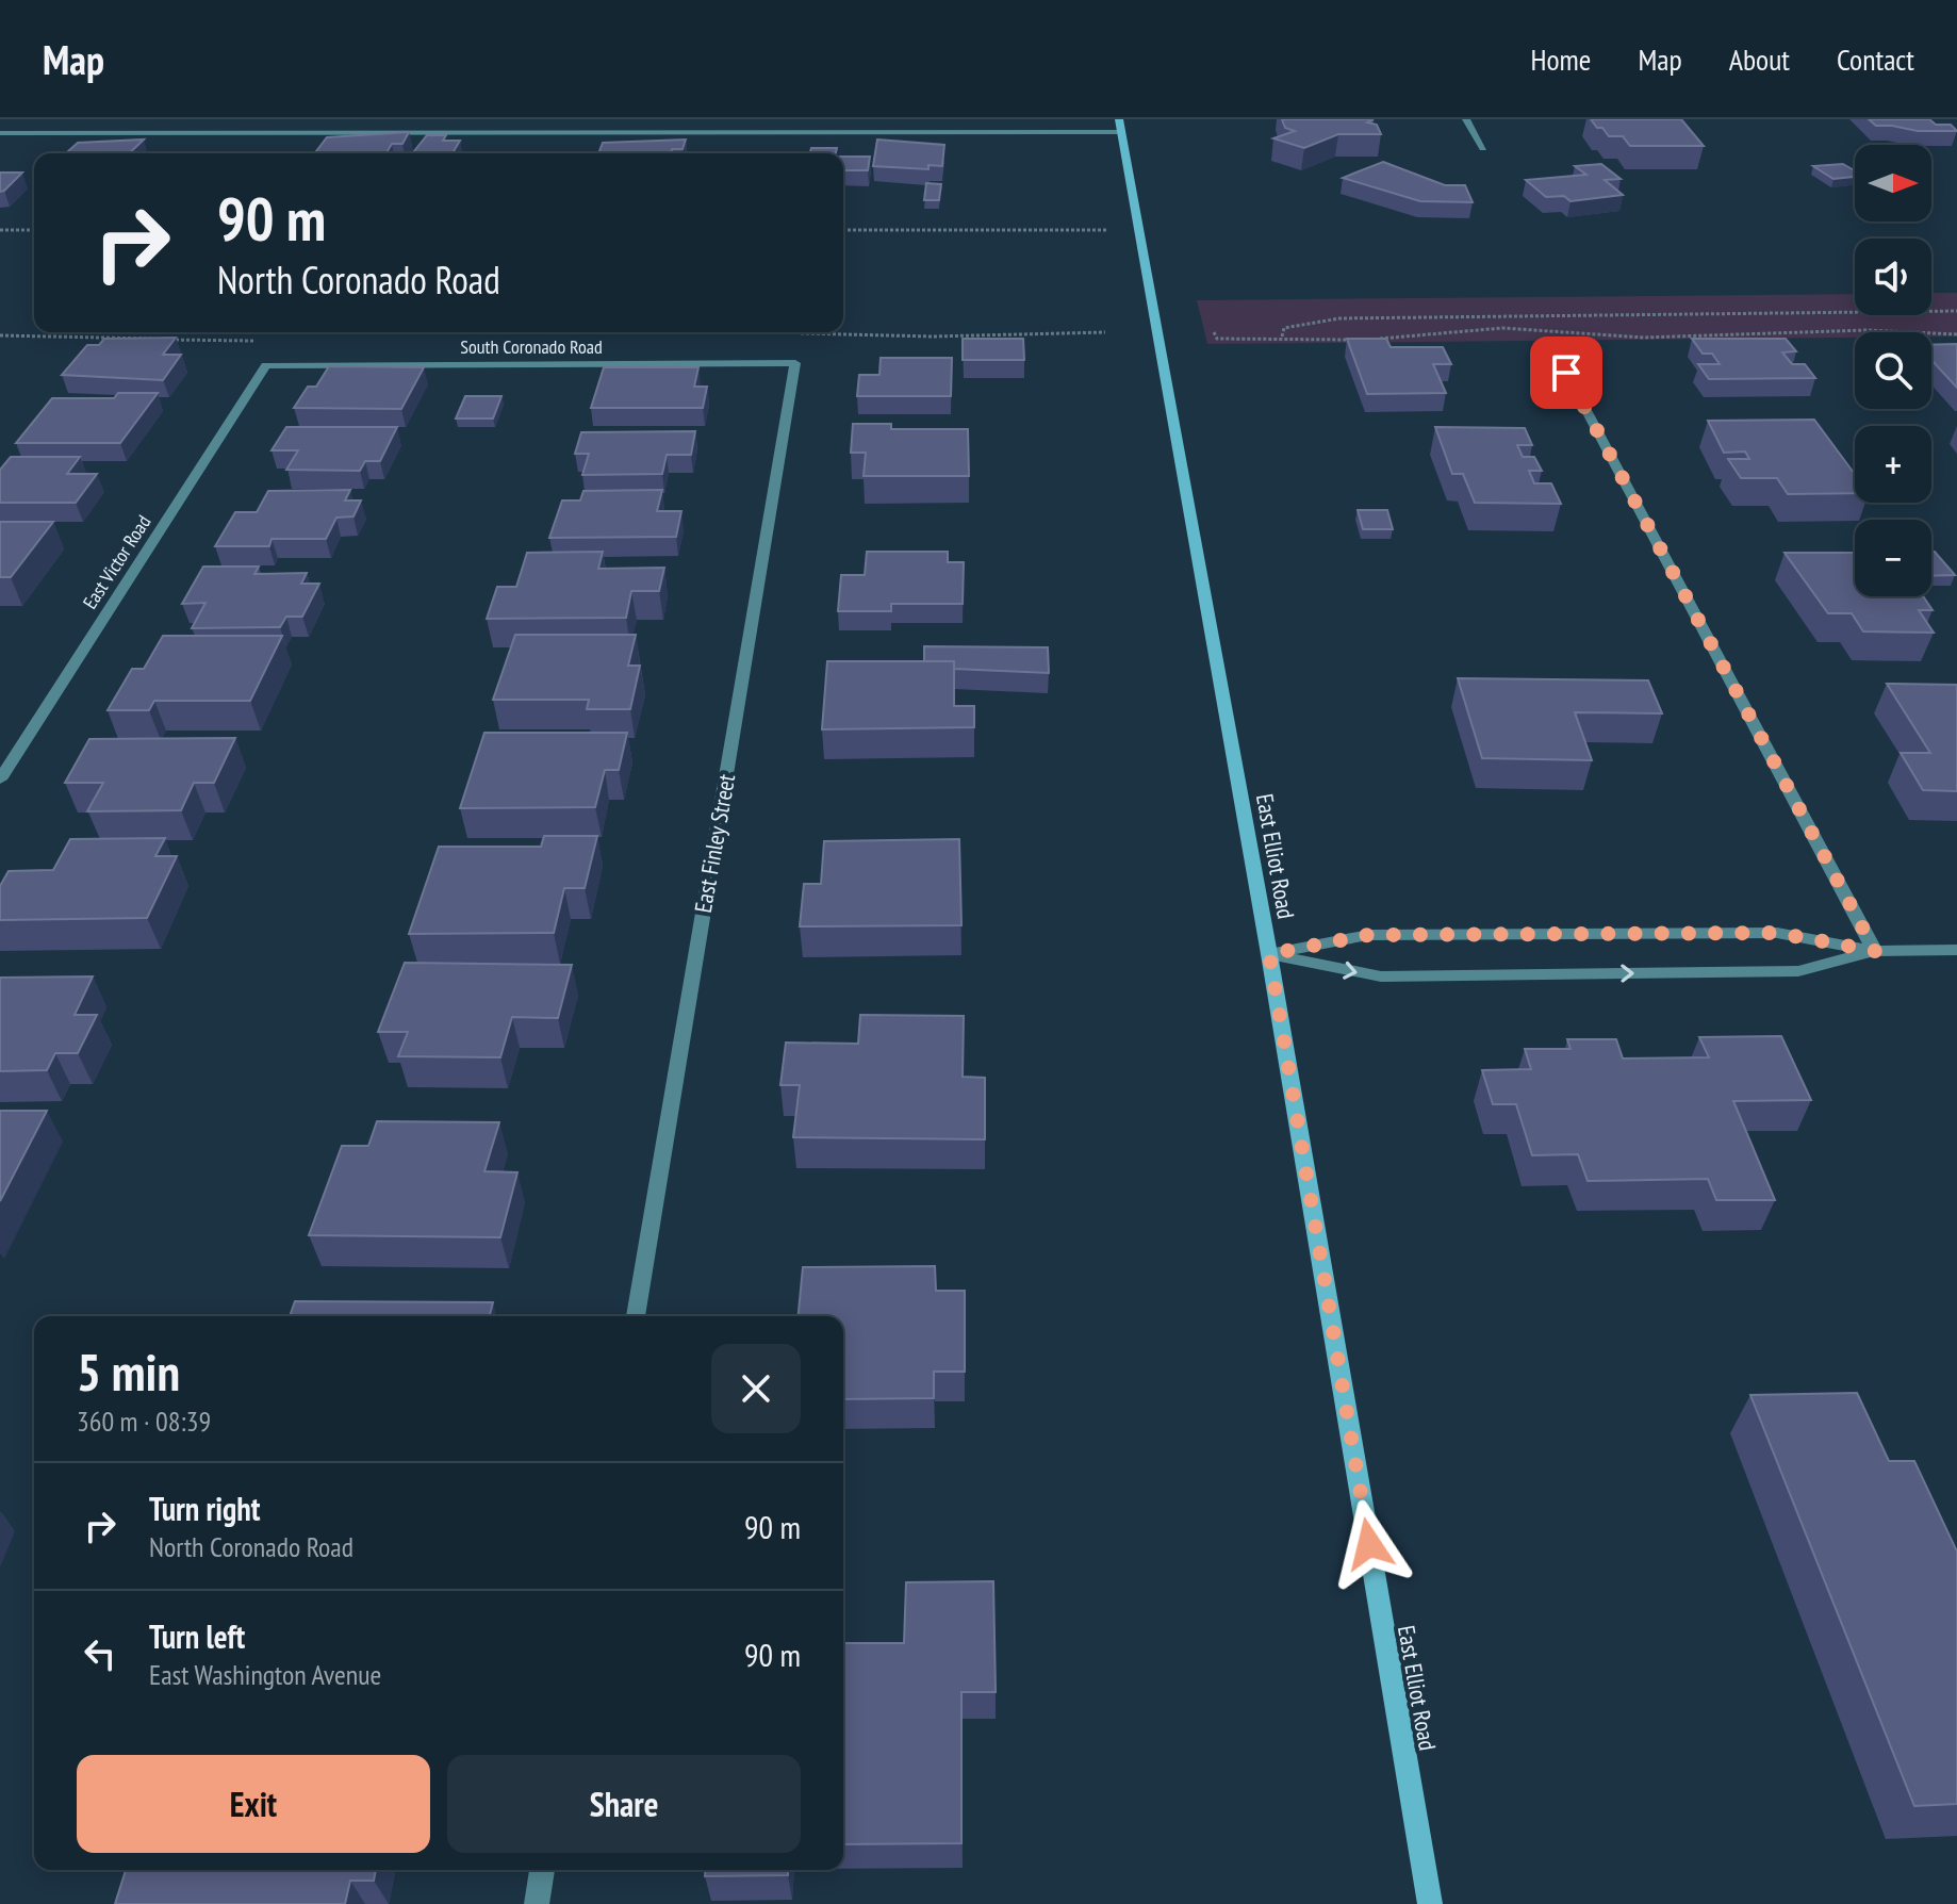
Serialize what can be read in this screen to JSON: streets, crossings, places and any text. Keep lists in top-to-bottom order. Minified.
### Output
{"streets":{"main road":["East Elliot Road"],"street":["South Coronado Road","East Victor Road","East Finley Street"]},"crossings":[["South Coronado Road","East Victor Road"],["South Coronado Road","East Finley Street"]],"north":"right","page":{"header":"Map","nav":["Home","Map","About","Contact"],"map_buttons":["+","−"],"turn":["90 m","North Coronado Road"],"heading":["5 min","360 m · 08:39"],"list":[{"name":"Turn right","note":"North Coronado Road","value":"90 m"},{"name":"Turn left","note":"East Washington Avenue","value":"90 m"}],"buttons":["Exit","Share"]}}
